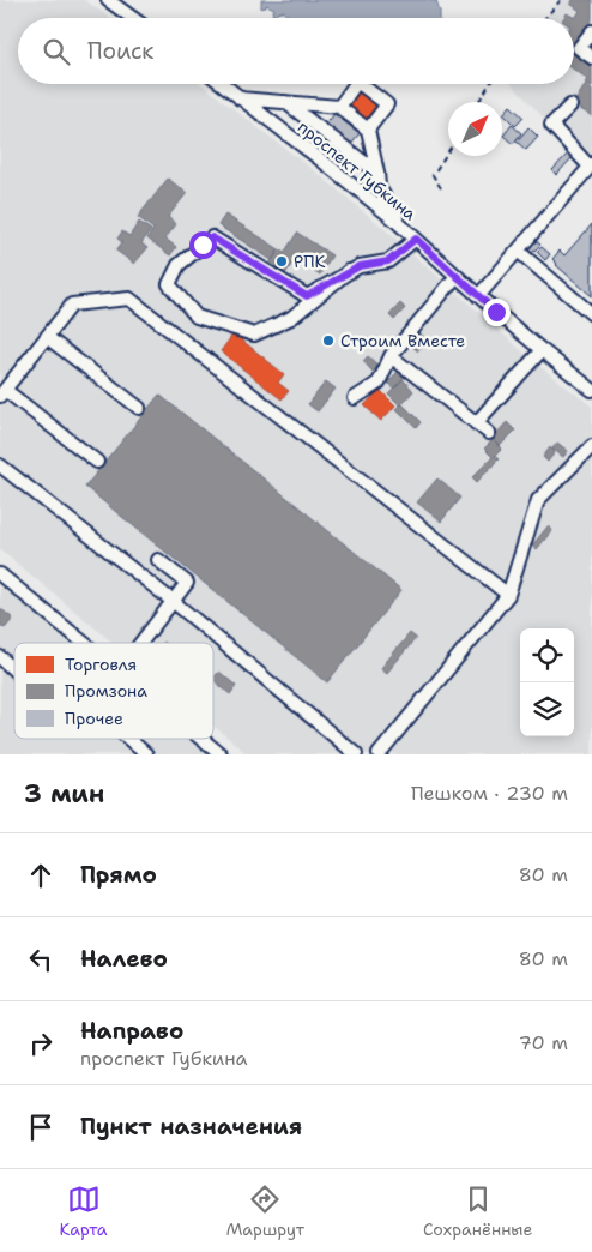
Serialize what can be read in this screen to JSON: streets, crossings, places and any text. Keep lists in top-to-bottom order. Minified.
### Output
{"streets":{"street":["проспект Губкина"]},"places":["РПК","Строим Вместе"],"legend":["Торговля","Промзона","Прочее"],"north":"top right","page":{"search":"Поиск","heading":["3 мин","Пешком · 230 m"],"list":[["Прямо","80 m"],["Налево","80 m"],["Направо","проспект Губкина","70 m"],"Пункт назначения"],"nav":["Карта","Маршрут","Сохранённые"]}}
